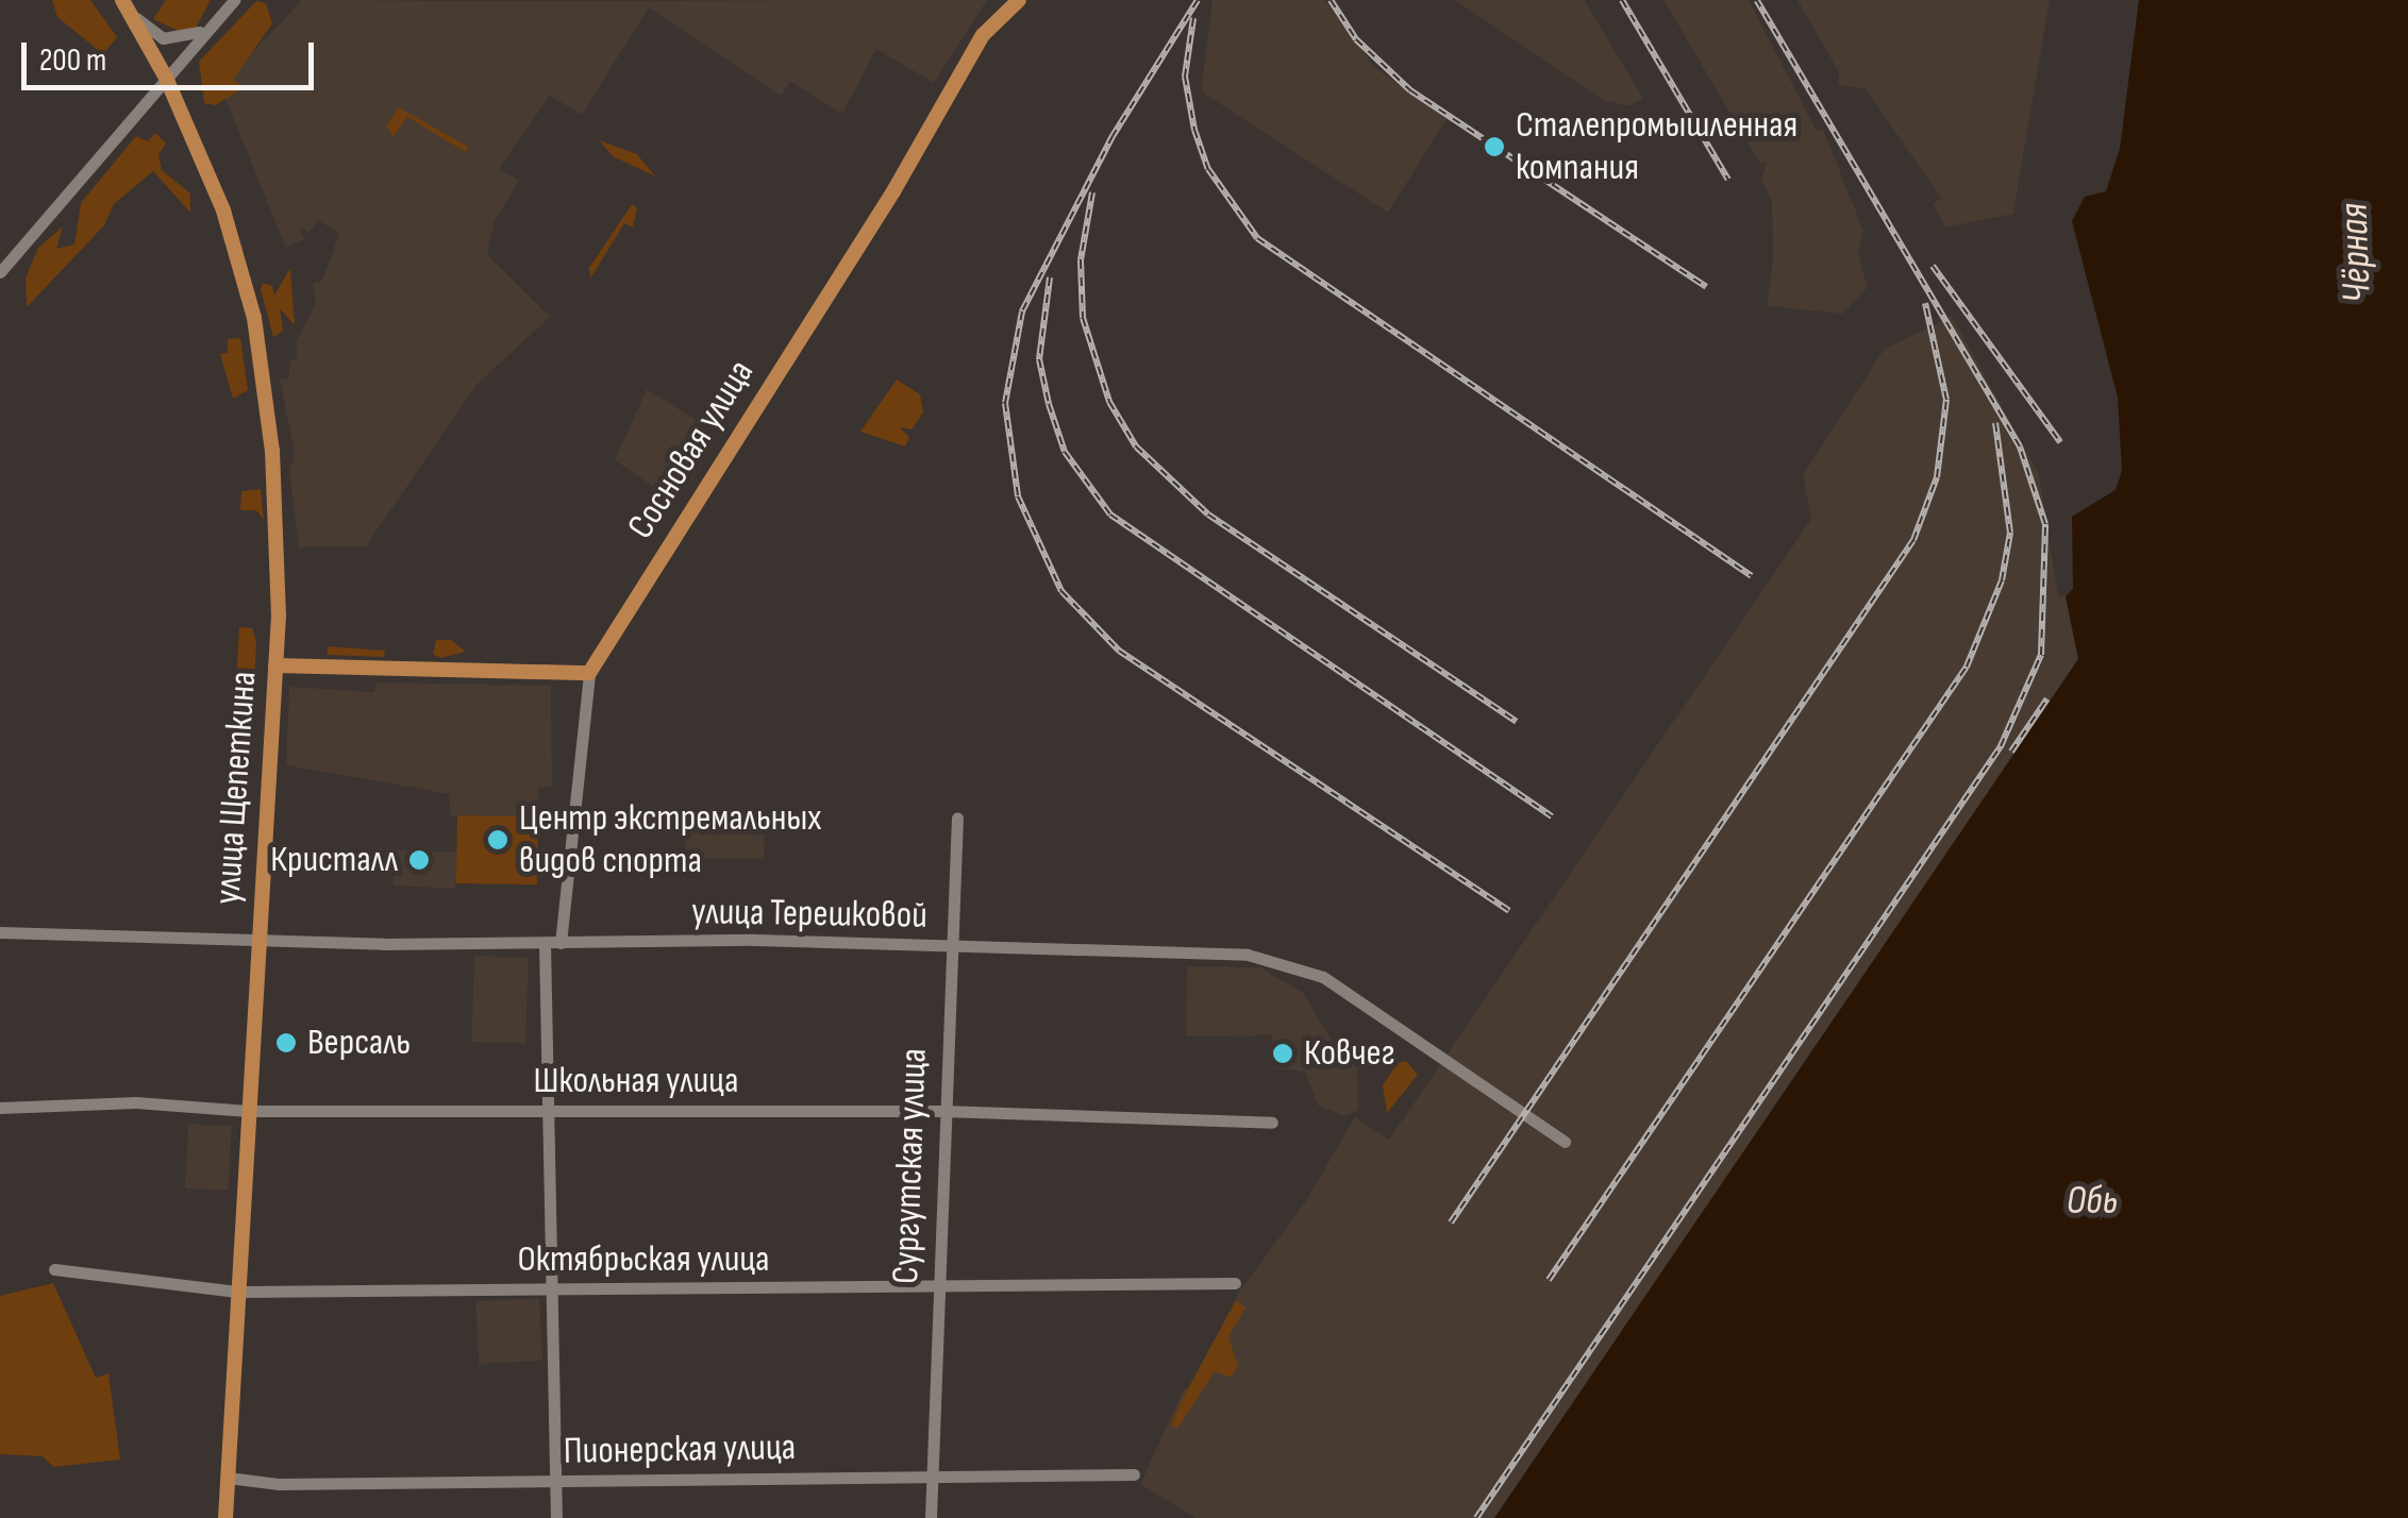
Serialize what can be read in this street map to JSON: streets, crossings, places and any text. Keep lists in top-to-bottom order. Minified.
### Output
{"streets":{"main road":["Сосновая улица","улица Щепеткина"],"street":["улица Терешковой","Школьная улица","Сургутская улица","Октябрьская улица","Пионерская улица"]},"crossings":[["улица Щепеткина","улица Терешковой"],["улица Щепеткина","Школьная улица"],["улица Щепеткина","Октябрьская улица"],["улица Щепеткина","Пионерская улица"],["улица Терешковой","Сургутская улица"],["Школьная улица","Сургутская улица"],["Сургутская улица","Октябрьская улица"],["Сургутская улица","Пионерская улица"]],"water":["Чёрная","Обь"],"places":["Сталепромышленная компания","Центр экстремальных видов спорта","Кристалл","Версаль","Ковчег"],"scale_bar":"200 m"}
